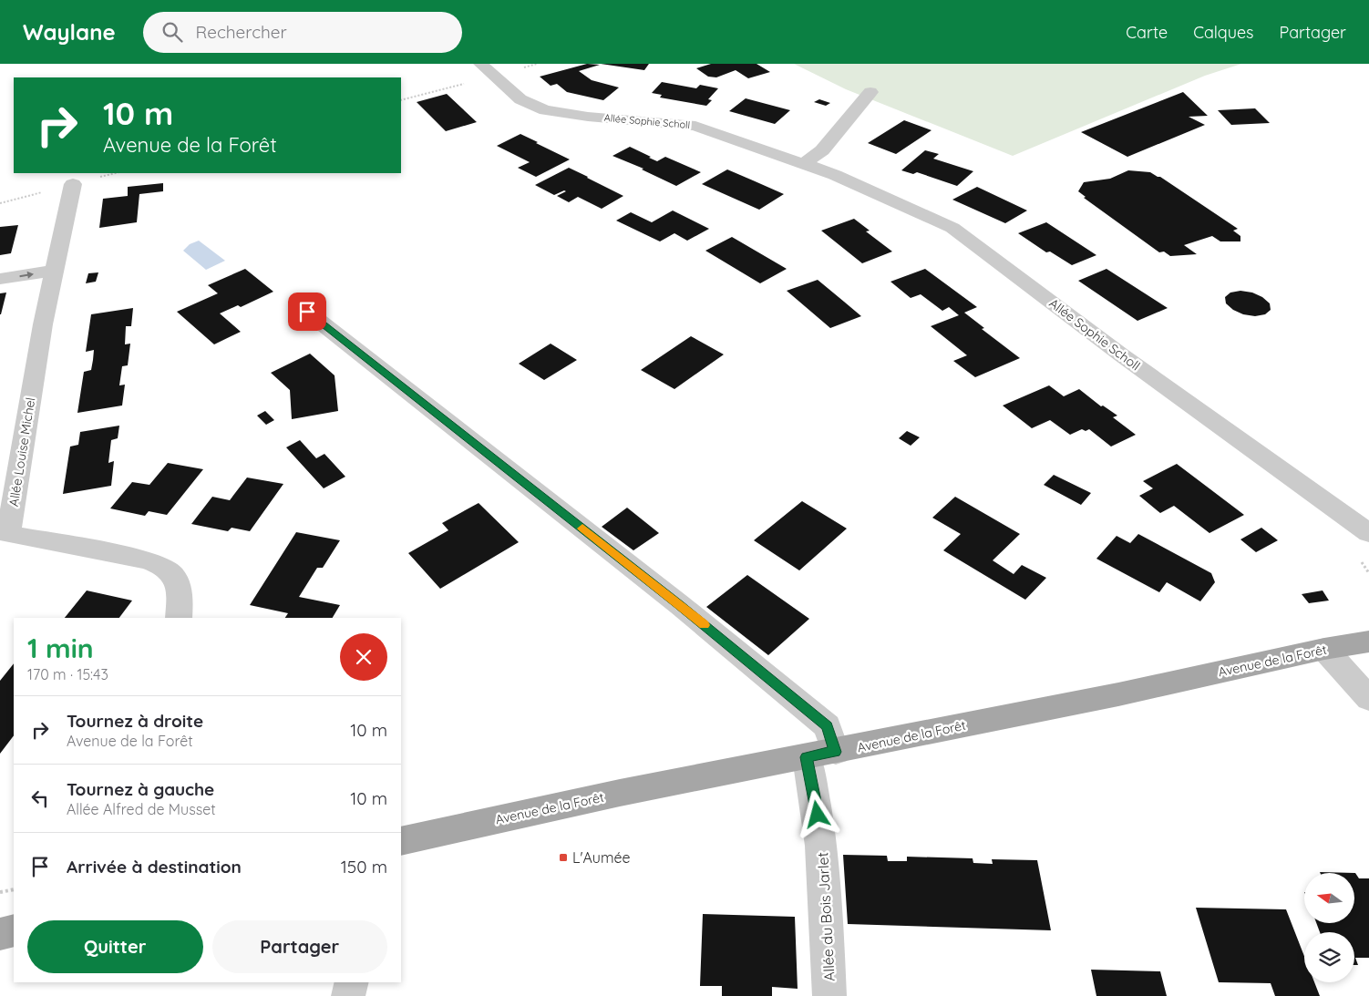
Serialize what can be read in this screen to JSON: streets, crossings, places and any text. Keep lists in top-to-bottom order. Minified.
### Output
{"streets":{"main road":["Avenue de la Forêt"],"street":["Allée Sophie Scholl","Allée Louise Michel","Allée du Bois Jarlet"]},"crossings":[["Avenue de la Forêt","Allée du Bois Jarlet"]],"places":{"transit":["L'Aumée"]},"north":"left","page":{"header":"Waylane","search":"Rechercher","nav":["Carte","Calques","Partager"],"turn":["10 m","Avenue de la Forêt"],"heading":["1 min","170 m · 15:43"],"list":[{"name":"Tournez à droite","note":"Avenue de la Forêt","value":"10 m"},{"name":"Tournez à gauche","note":"Allée Alfred de Musset","value":"10 m"},{"name":"Arrivée à destination","value":"150 m"}],"buttons":["Quitter","Partager"]}}
